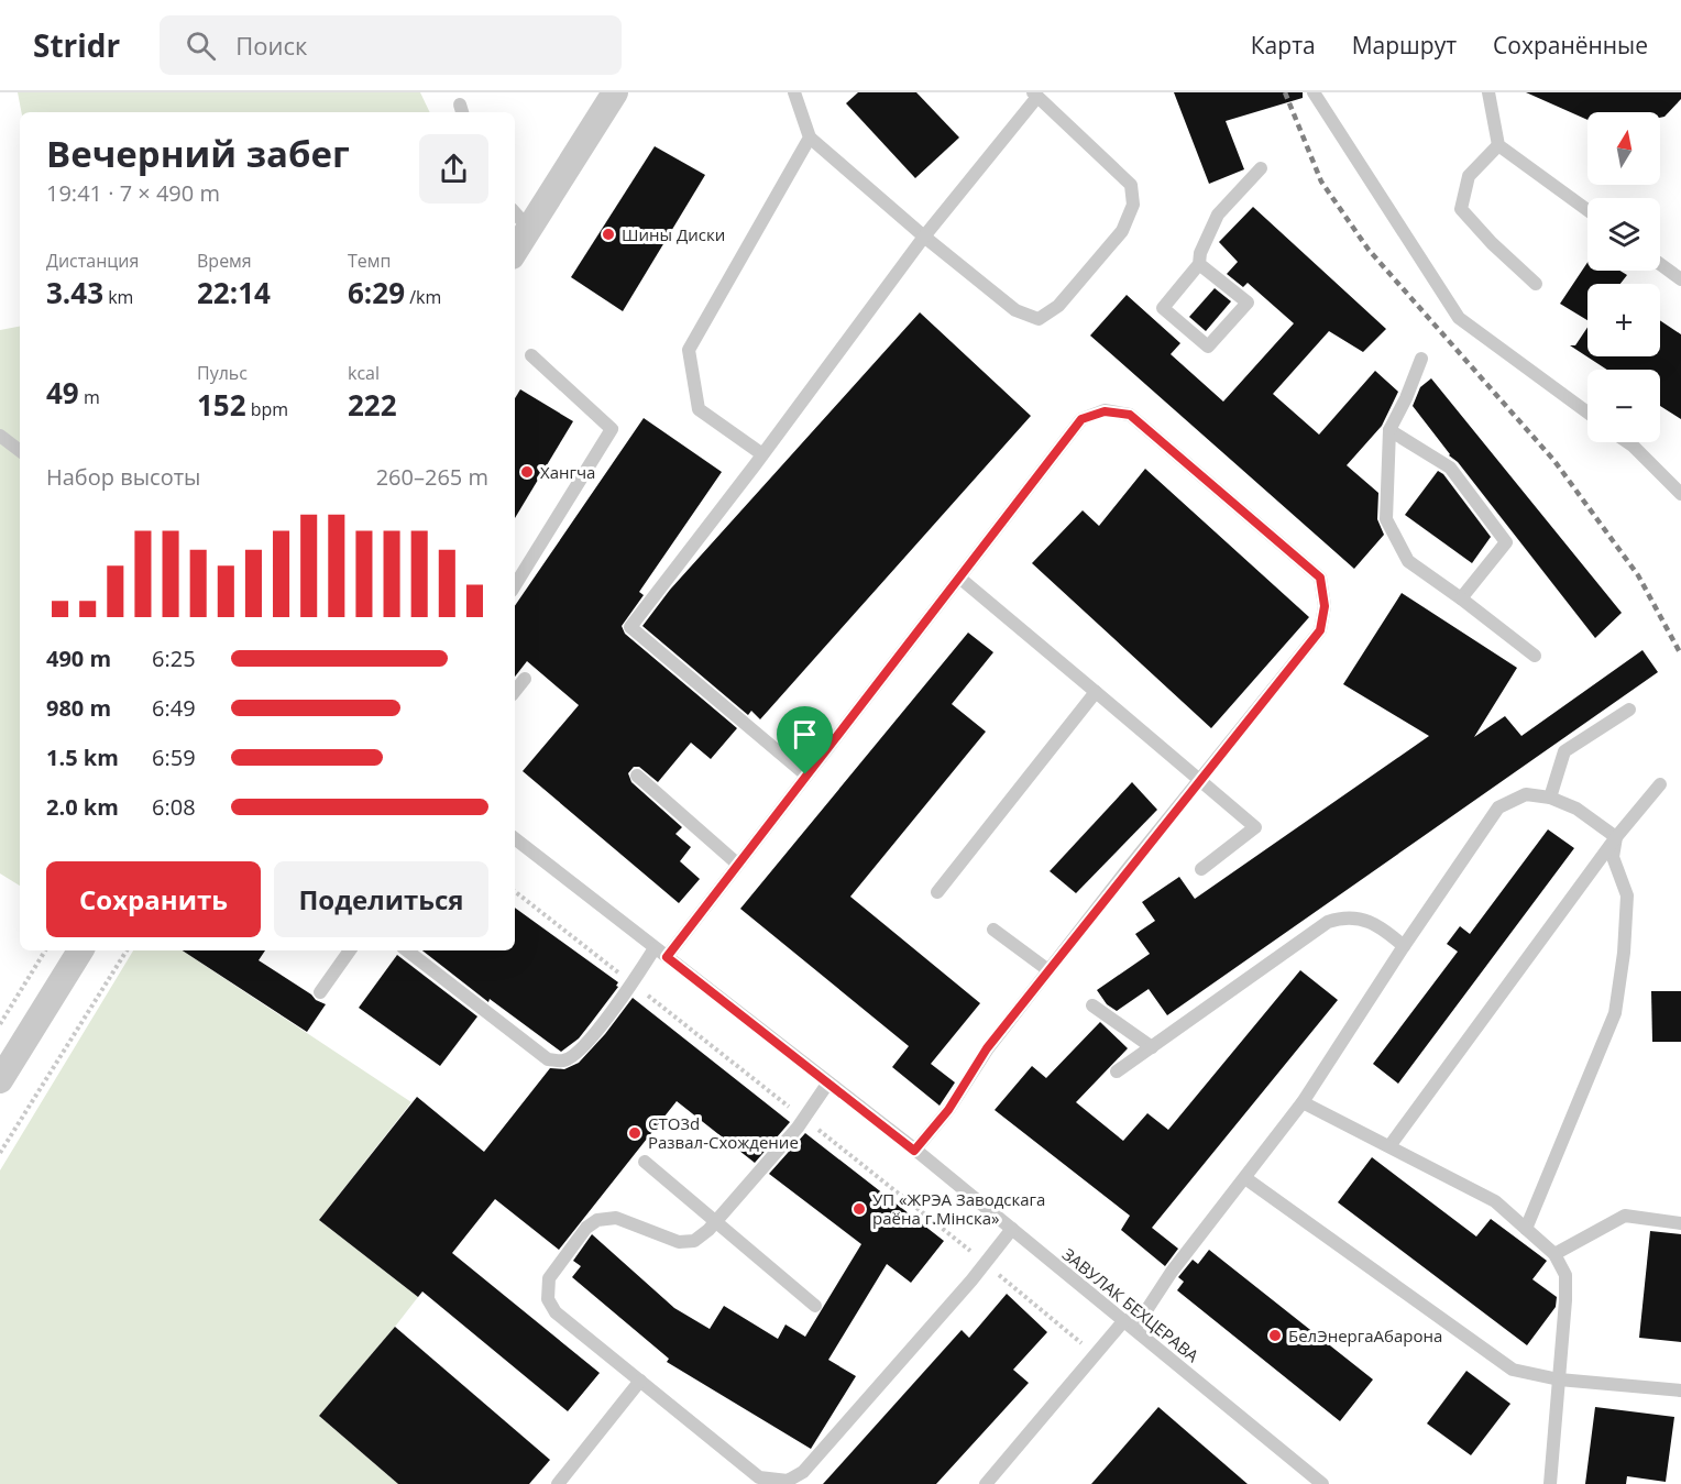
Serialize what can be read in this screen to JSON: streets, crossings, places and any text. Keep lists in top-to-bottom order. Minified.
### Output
{"streets":{"lane":["ЗАВУЛАК БЕХЦЕРАВА"]},"places":["Шины Диски","Хангча","СТО3d Развал-Схождение","УП «ЖРЭА Заводскага раёна г.Мінска»","БелЭнергаАбарона"],"north":"top","page":{"header":"Stridr","search":"Поиск","nav":["Карта","Маршрут","Сохранённые"],"map_buttons":["+","−"],"heading":["Вечерний забег","19:41 · 7 × 490 m"],"stats":[["Дистанция","3.43 km"],["Время","22:14"],["Темп","6:29 /km"],["49 m"],["Пульс","152 bpm"],["kcal","222"]],"chart":["Набор высоты","260–265 m"],"list":[{"name":"490 m","note":"6:25"},{"name":"980 m","note":"6:49"},{"name":"1.5 km","note":"6:59"},{"name":"2.0 km","note":"6:08"}],"buttons":["Сохранить","Поделиться"]}}
